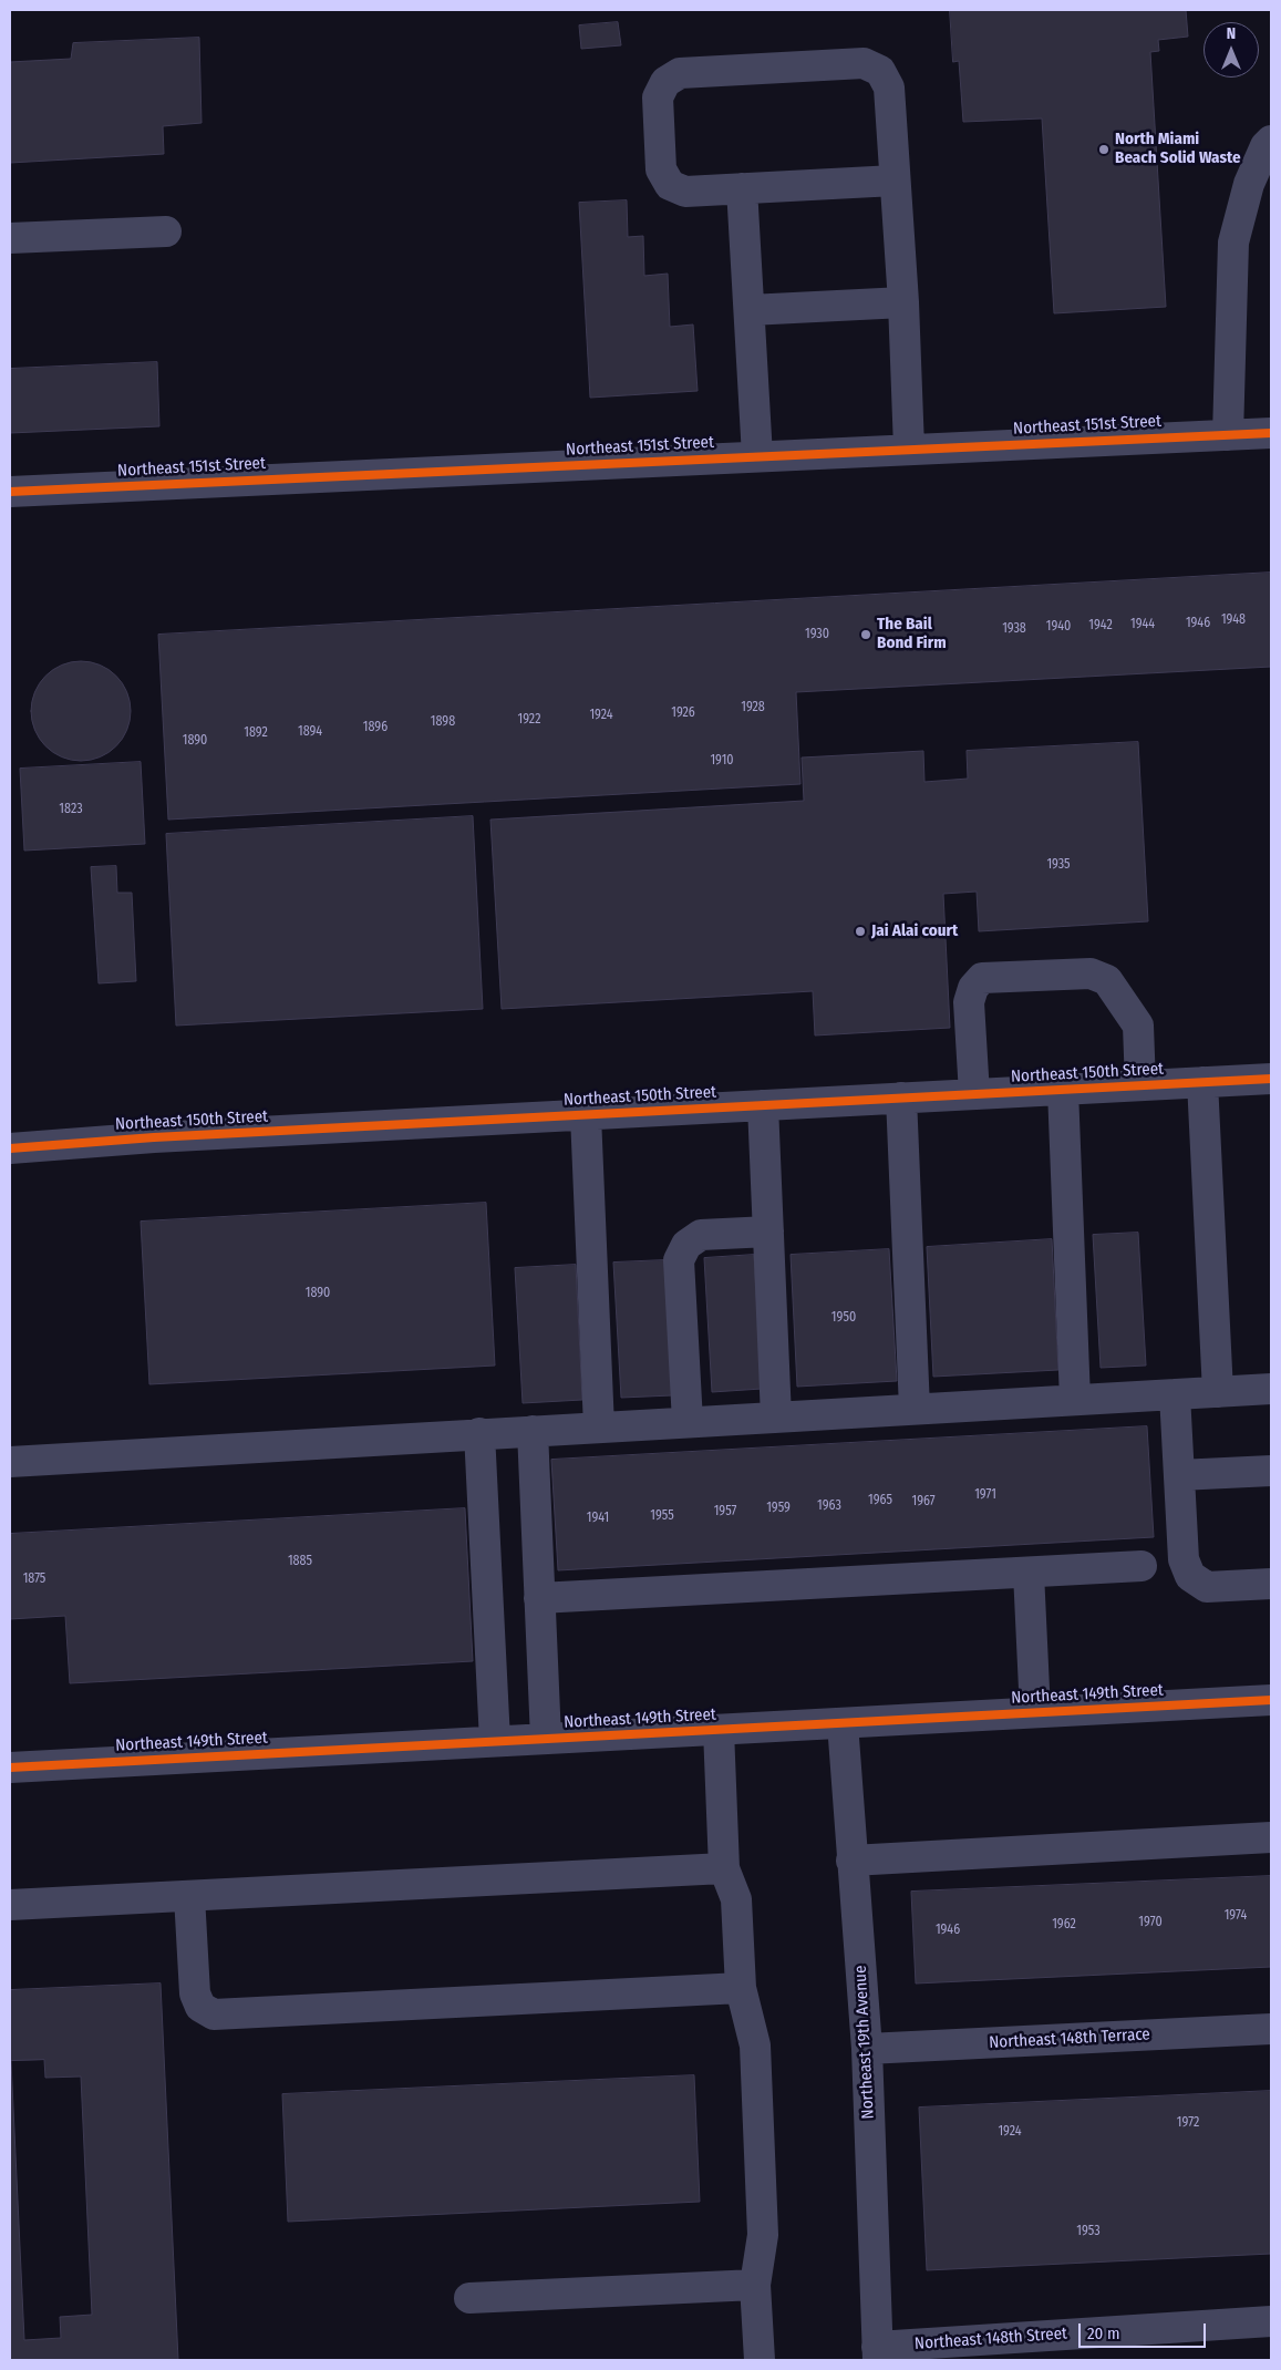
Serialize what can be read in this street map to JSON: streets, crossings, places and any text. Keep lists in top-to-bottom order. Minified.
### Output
{"streets":{"street":["Northeast 151st Street","Northeast 150th Street","Northeast 149th Street","Northeast 148th Terrace","Northeast 19th Avenue","Northeast 148th Street"]},"crossings":[["Northeast 149th Street","Northeast 19th Avenue"],["Northeast 148th Terrace","Northeast 19th Avenue"],["Northeast 19th Avenue","Northeast 148th Street"]],"places":["North Miami Beach Solid Waste","The Bail Bond Firm","Jai Alai court"],"house_numbers":["1948","1946","1944","1942","1940","1938","1930","1928","1926","1924","1922","1898","1896","1894","1892","1890","1910","1823","1935","1890","1950","1971","1965","1967","1963","1959","1957","1955","1941","1885","1875","1974","1970","1962","1946","1972","1924","1953"],"scale_bar":"20 m","north":"top"}
